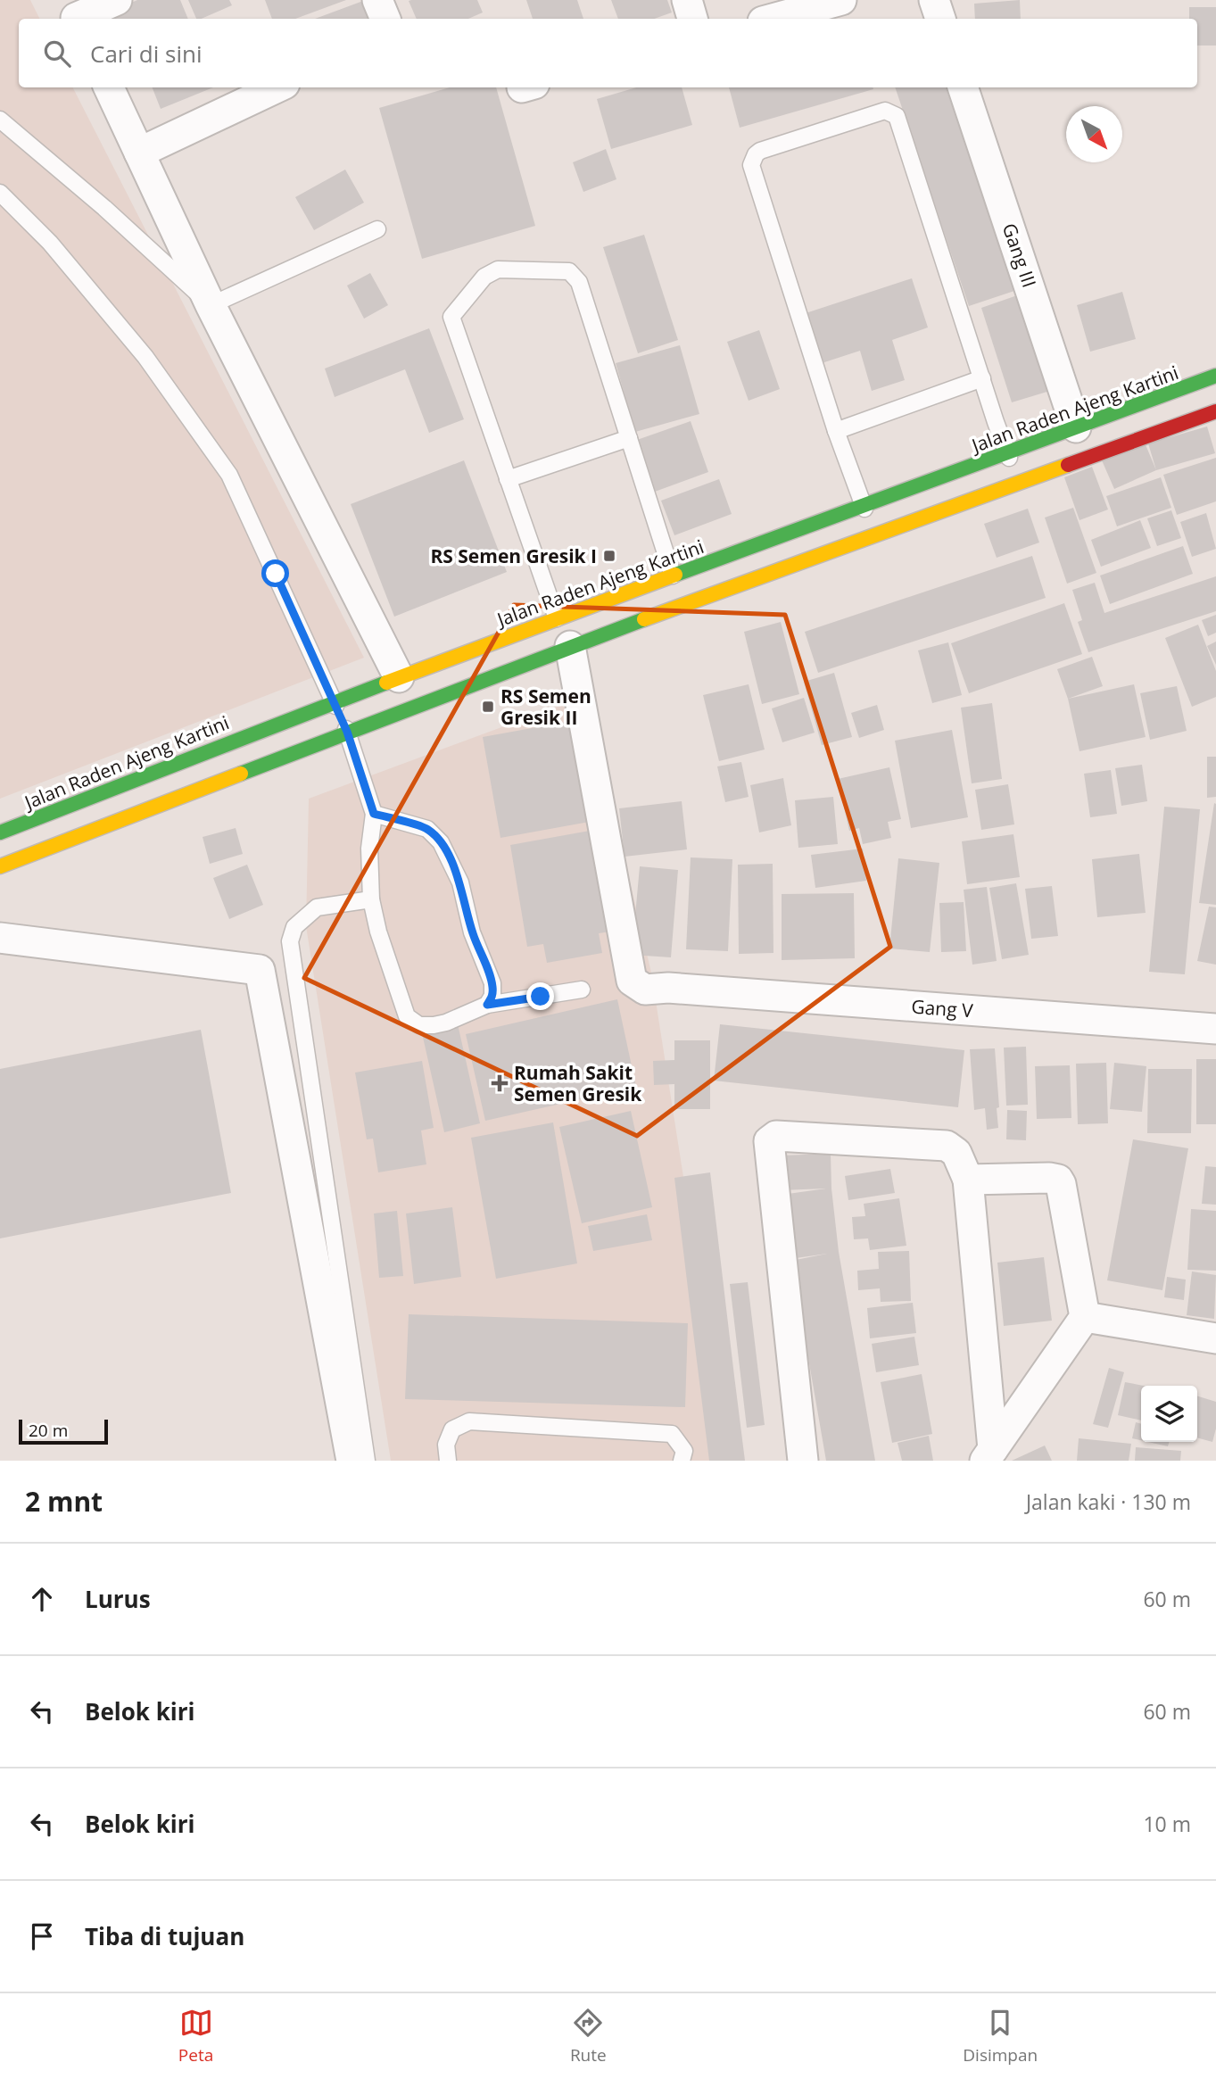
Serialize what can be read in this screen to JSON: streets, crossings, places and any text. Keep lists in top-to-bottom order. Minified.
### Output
{"streets":{"highway":["Jalan Raden Ajeng Kartini"],"street":["Gang III","Gang V"]},"crossings":[["Gang III","Jalan Raden Ajeng Kartini"],["Jalan Raden Ajeng Kartini","Gang V"]],"places":{"transit":["RS Semen Gresik I","RS Semen Gresik II"],"health":["Rumah Sakit Semen Gresik"]},"scale_bar":"20 m","north":"bottom right","page":{"search":"Cari di sini","scale":"20 m","heading":["2 mnt","Jalan kaki · 130 m"],"list":[["Lurus","60 m"],["Belok kiri","60 m"],["Belok kiri","10 m"],"Tiba di tujuan"],"nav":["Peta","Rute","Disimpan"]}}
